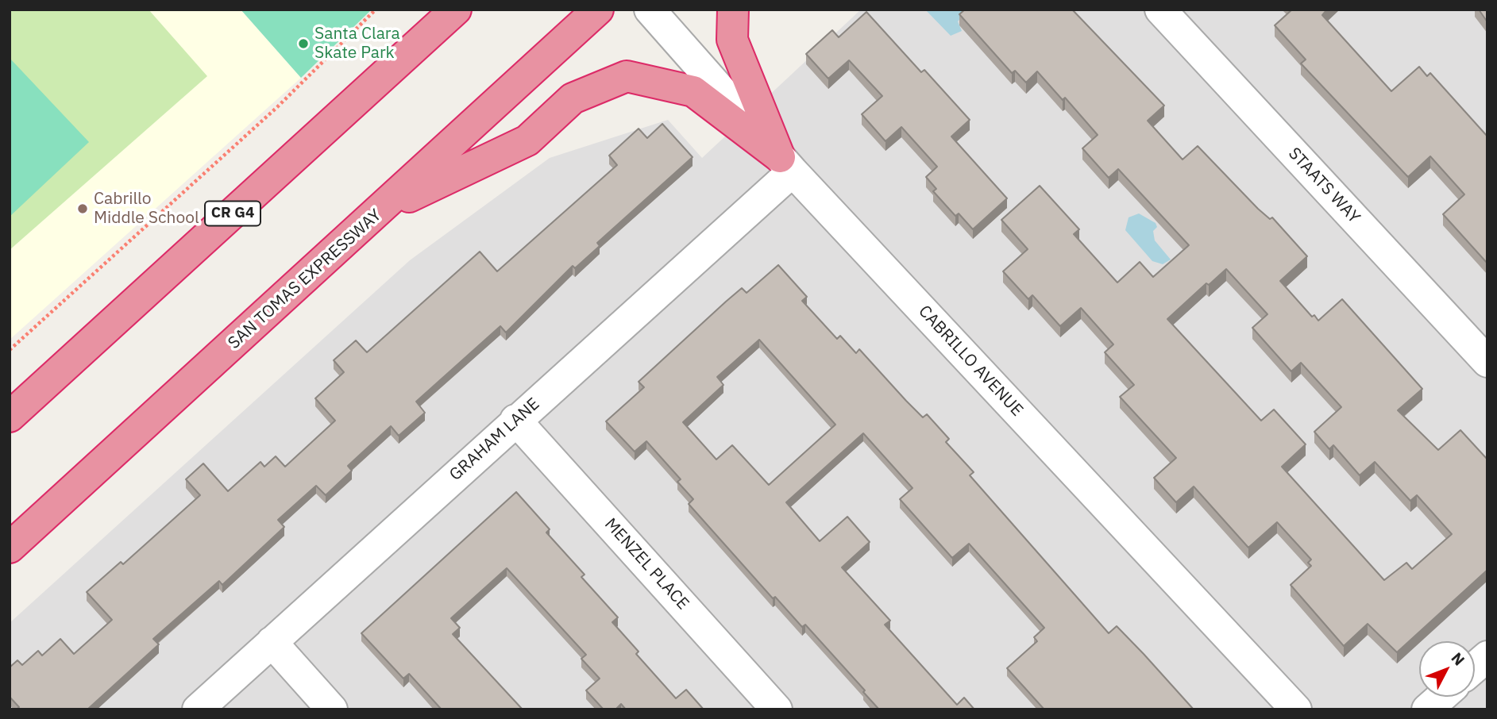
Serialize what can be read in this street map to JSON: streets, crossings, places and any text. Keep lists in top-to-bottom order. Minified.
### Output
{"streets":{"highway":["CR G4","SAN TOMAS EXPRESSWAY"],"street":["STAATS WAY","CABRILLO AVENUE","GRAHAM LANE","MENZEL PLACE"]},"crossings":[["CABRILLO AVENUE","GRAHAM LANE"],["GRAHAM LANE","MENZEL PLACE"]],"places":["Santa Clara Skate Park","Cabrillo Middle School"],"north":"top right"}
